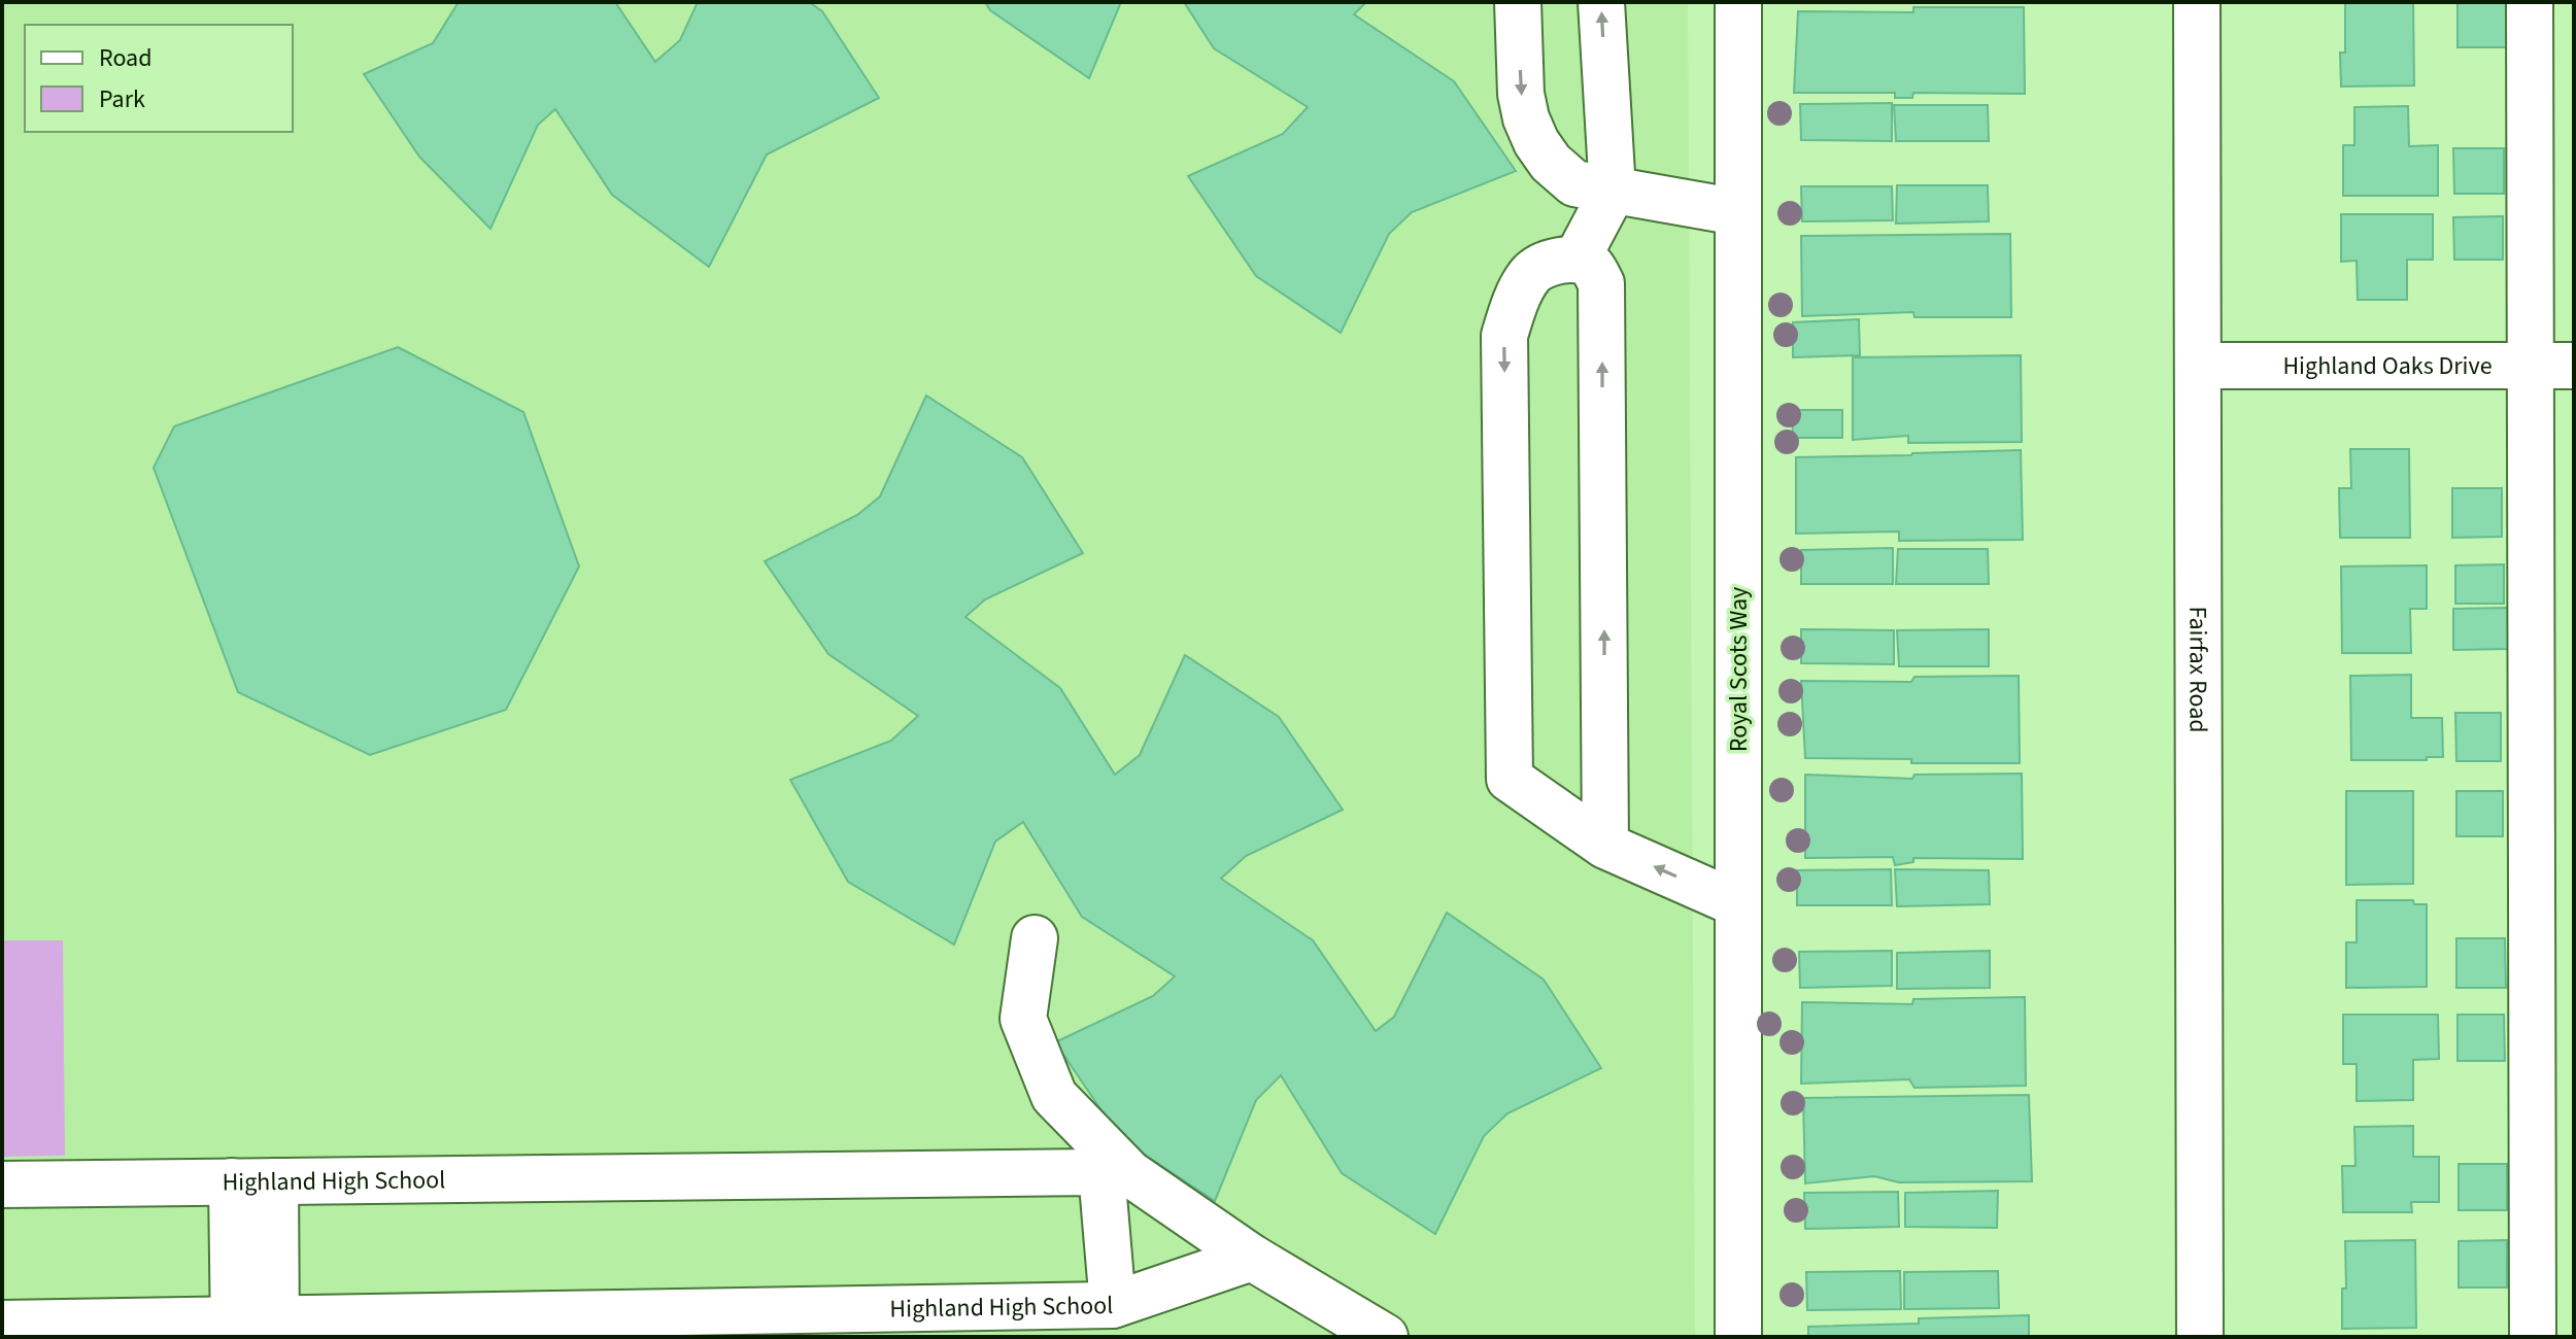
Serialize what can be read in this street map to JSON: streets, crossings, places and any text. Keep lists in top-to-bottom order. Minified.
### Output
{"streets":{"street":["Highland Oaks Drive","Royal Scots Way","Fairfax Road","Highland High School"]},"crossings":[["Highland Oaks Drive","Fairfax Road"]],"legend":["Road","Park"]}
